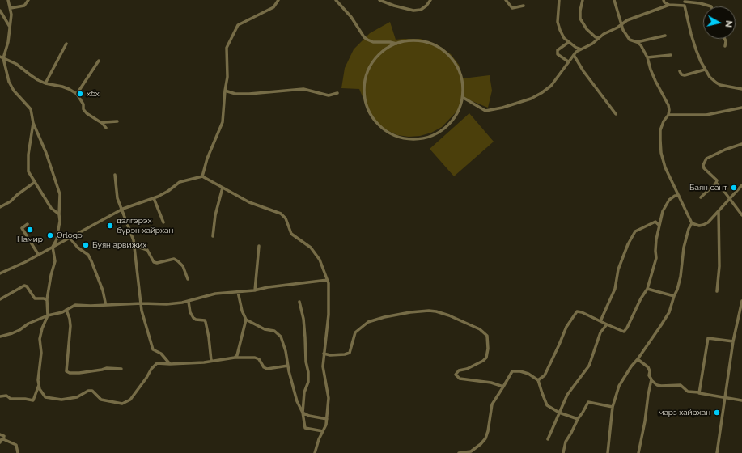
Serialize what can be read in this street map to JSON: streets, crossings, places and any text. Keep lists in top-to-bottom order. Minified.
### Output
{"places":["хбх","Баян сант","дэлгэрэх бүрэн хайрхан","Намир","Orlogo","Буян арвижих","марз хайрхан"],"north":"right"}
